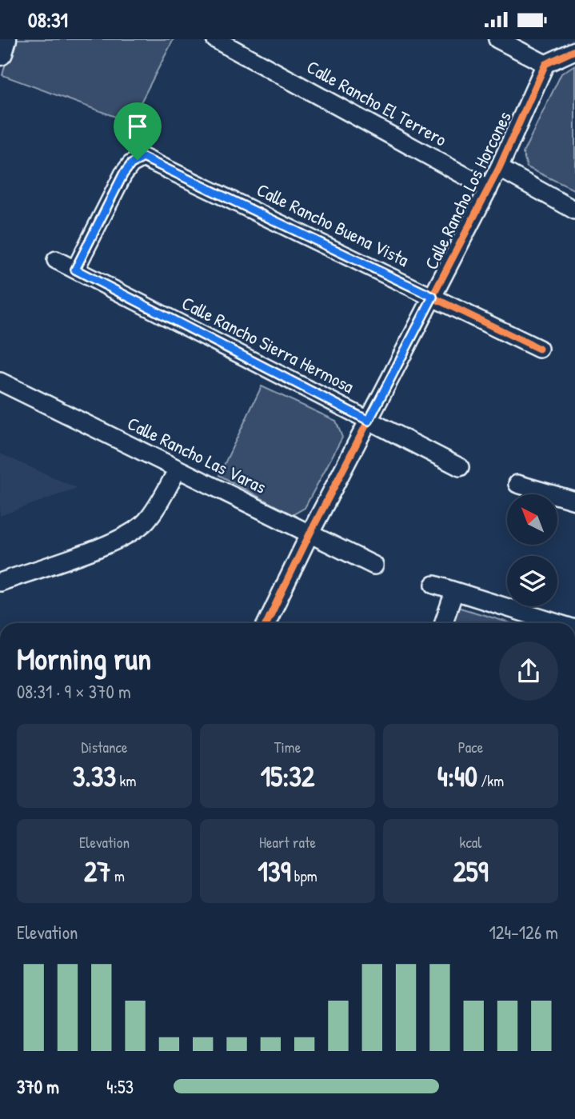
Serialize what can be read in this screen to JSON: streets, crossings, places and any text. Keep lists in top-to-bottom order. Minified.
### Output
{"streets":{"street":["Calle Rancho El Terrero","Calle Rancho Los Horcones","Calle Rancho Buena Vista","Calle Rancho Sierra Hermosa","Calle Rancho Las Varas"]},"crossings":[["Calle Rancho El Terrero","Calle Rancho Los Horcones"],["Calle Rancho Los Horcones","Calle Rancho Buena Vista"],["Calle Rancho Los Horcones","Calle Rancho Sierra Hermosa"],["Calle Rancho Los Horcones","Calle Rancho Las Varas"],["Calle Rancho Buena Vista","Calle Rancho Sierra Hermosa"]],"north":"top left","page":{"status":"08:31","heading":["Morning run","08:31 · 9 × 370 m"],"stats":[["Distance","3.33 km"],["Time","15:32"],["Pace","4:40 /km"],["Elevation","27 m"],["Heart rate","139 bpm"],["kcal","259"]],"chart":["Elevation","124–126 m"],"list":[{"name":"370 m","note":"4:53"}]}}
